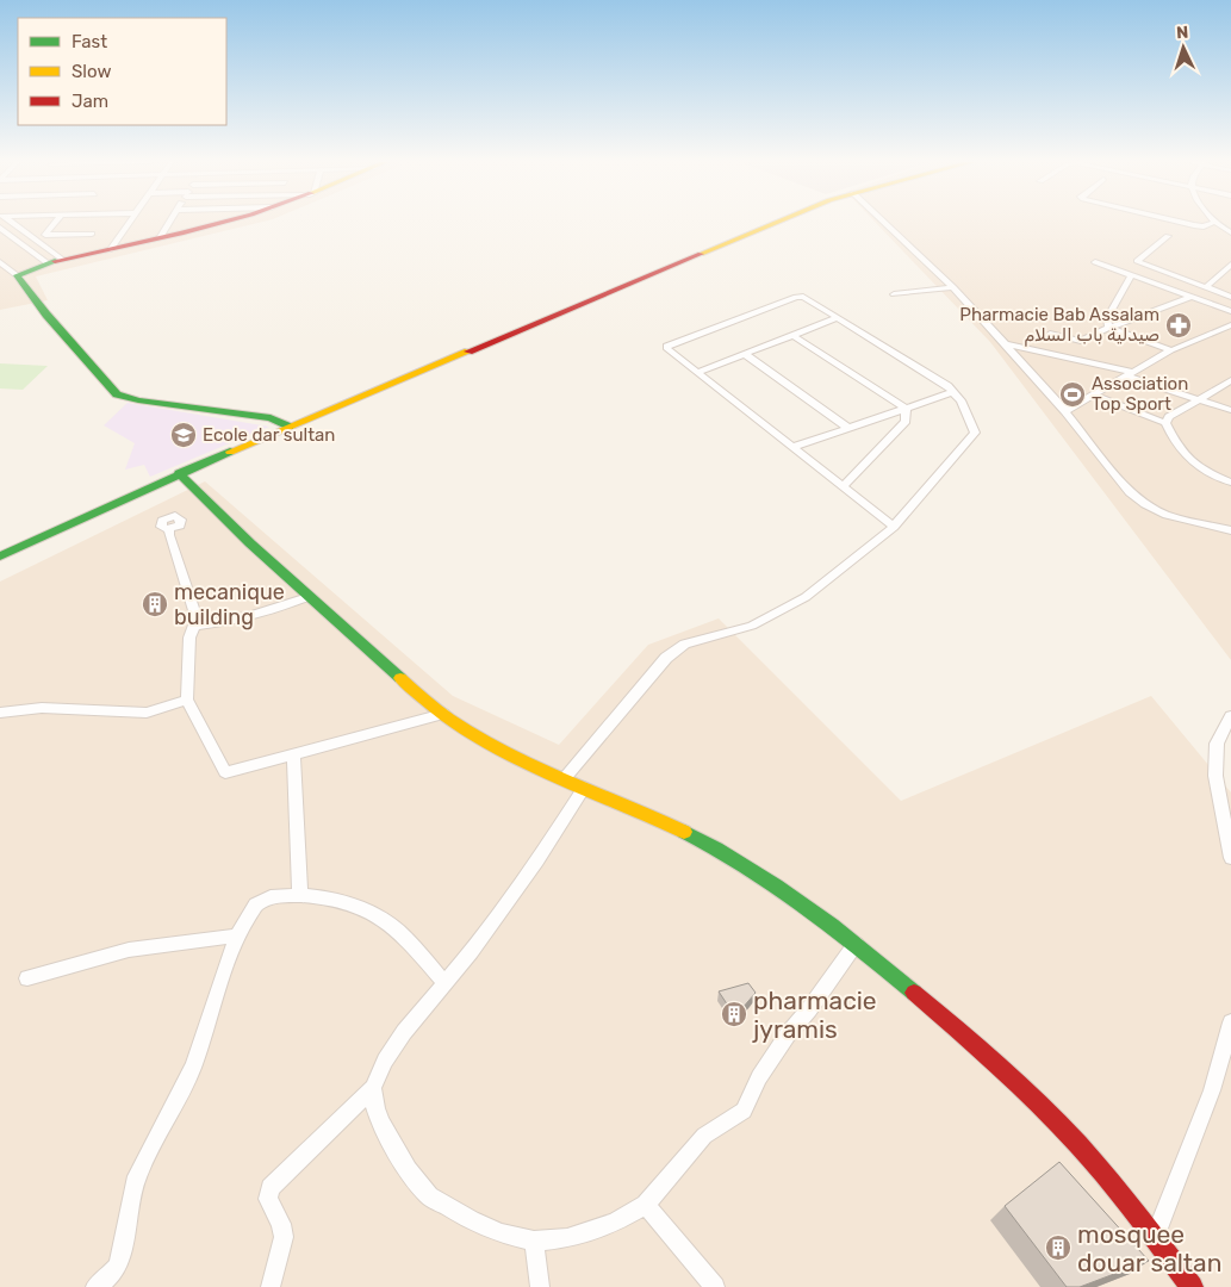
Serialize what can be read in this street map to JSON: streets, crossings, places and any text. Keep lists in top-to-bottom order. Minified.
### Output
{"places":{"pharmacy":["Pharmacie Bab Assalam صيدلية باب السلام"],"sports":["Association Top Sport"],"school or university":["Ecole dar sultan"],"building":["mecanique building","pharmacie jyramis","mosquee douar saltan"]},"legend":["Fast","Slow","Jam"],"north":"top"}
